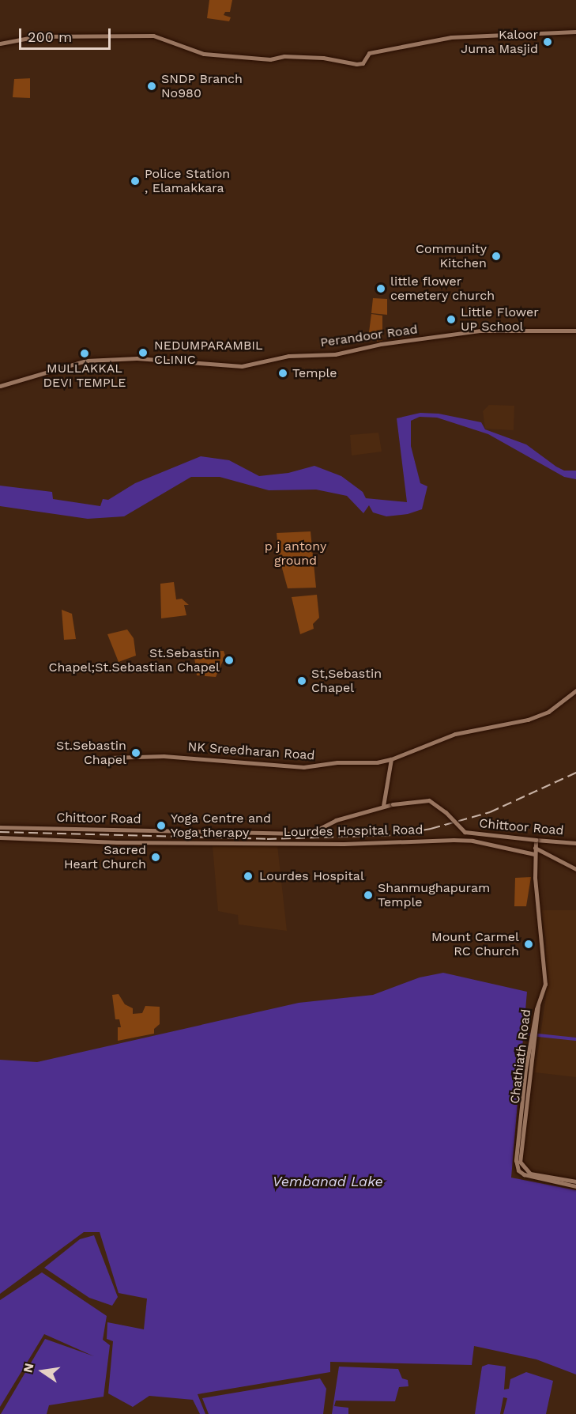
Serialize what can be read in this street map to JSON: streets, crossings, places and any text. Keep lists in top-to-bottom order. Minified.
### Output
{"streets":{"main road":["Perandoor Road","NK Sreedharan Road","Chittoor Road","Lourdes Hospital Road","Chathiath Road"]},"crossings":[["Lourdes Hospital Road","Chathiath Road"]],"water":["Vembanad Lake"],"parks":["p j antony ground"],"places":["Kaloor Juma Masjid","SNDP Branch No980","Police Station , Elamakkara","Community Kitchen","little flower cemetery church","Little Flower UP School","NEDUMPARAMBIL CLINIC","MULLAKKAL DEVI TEMPLE","Temple","St.Sebastin Chapel;St.Sebastian Chapel","St,Sebastin Chapel","St.Sebastin Chapel","Yoga Centre and Yoga therapy","Sacred Heart Church","Lourdes Hospital","Shanmughapuram Temple","Mount Carmel RC Church"],"scale_bar":"200 m","north":"left"}
